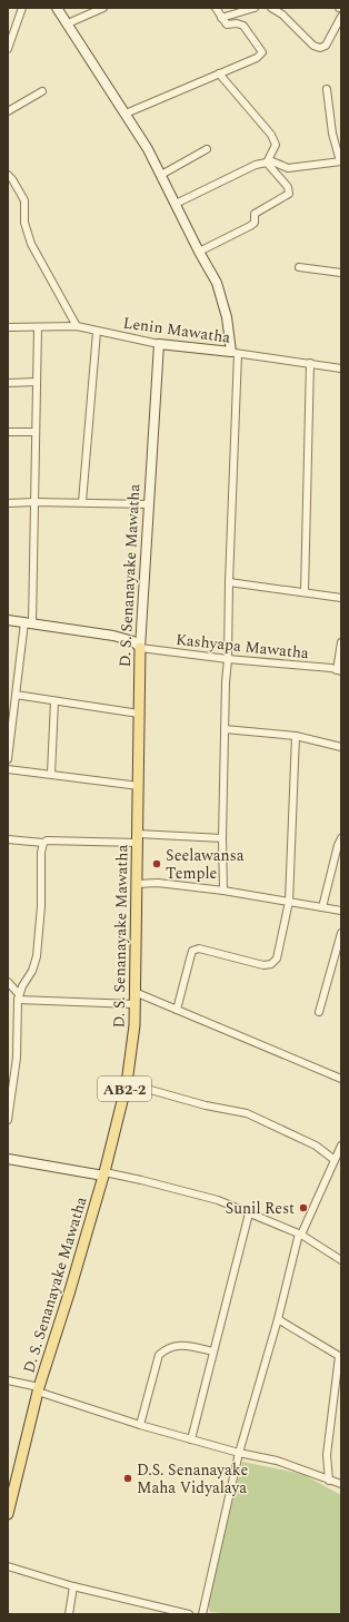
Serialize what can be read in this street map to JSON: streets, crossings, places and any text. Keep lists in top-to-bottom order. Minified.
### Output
{"streets":{"main road":["Lenin Mawatha","D. S. Senanayake Mawatha","AB2-2"],"street":["Kashyapa Mawatha"]},"crossings":[["Lenin Mawatha","D. S. Senanayake Mawatha"],["D. S. Senanayake Mawatha","Kashyapa Mawatha"]],"places":["Seelawansa Temple","Sunil Rest","D.S. Senanayake Maha Vidyalaya"]}
